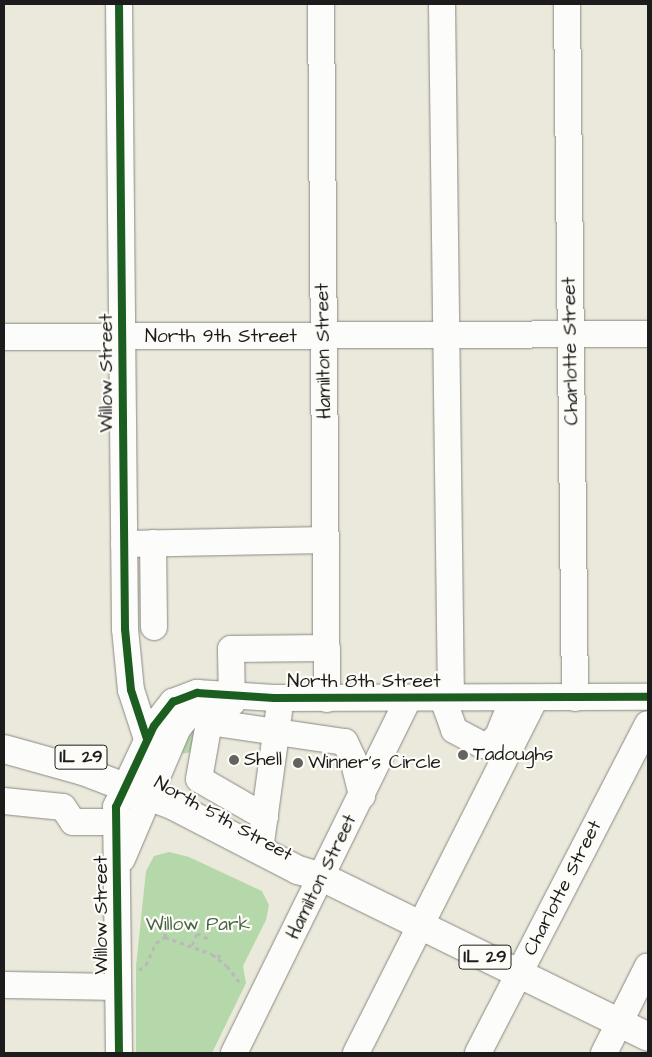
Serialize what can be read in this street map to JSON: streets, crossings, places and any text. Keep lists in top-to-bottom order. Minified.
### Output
{"streets":{"main road":["IL 29","North 5th Street"],"street":["North 9th Street","Hamilton Street","Charlotte Street","Willow Street","North 8th Street"]},"crossings":[["North 9th Street","Hamilton Street"],["North 9th Street","Charlotte Street"],["North 9th Street","Willow Street"],["Hamilton Street","North 8th Street"],["Hamilton Street","North 5th Street"],["Charlotte Street","North 8th Street"],["Charlotte Street","North 5th Street"],["Willow Street","North 8th Street"],["Willow Street","North 5th Street"],["North 8th Street","North 5th Street"]],"parks":["Willow Park"],"places":["Tadoughs","Shell","Winner's Circle"]}
